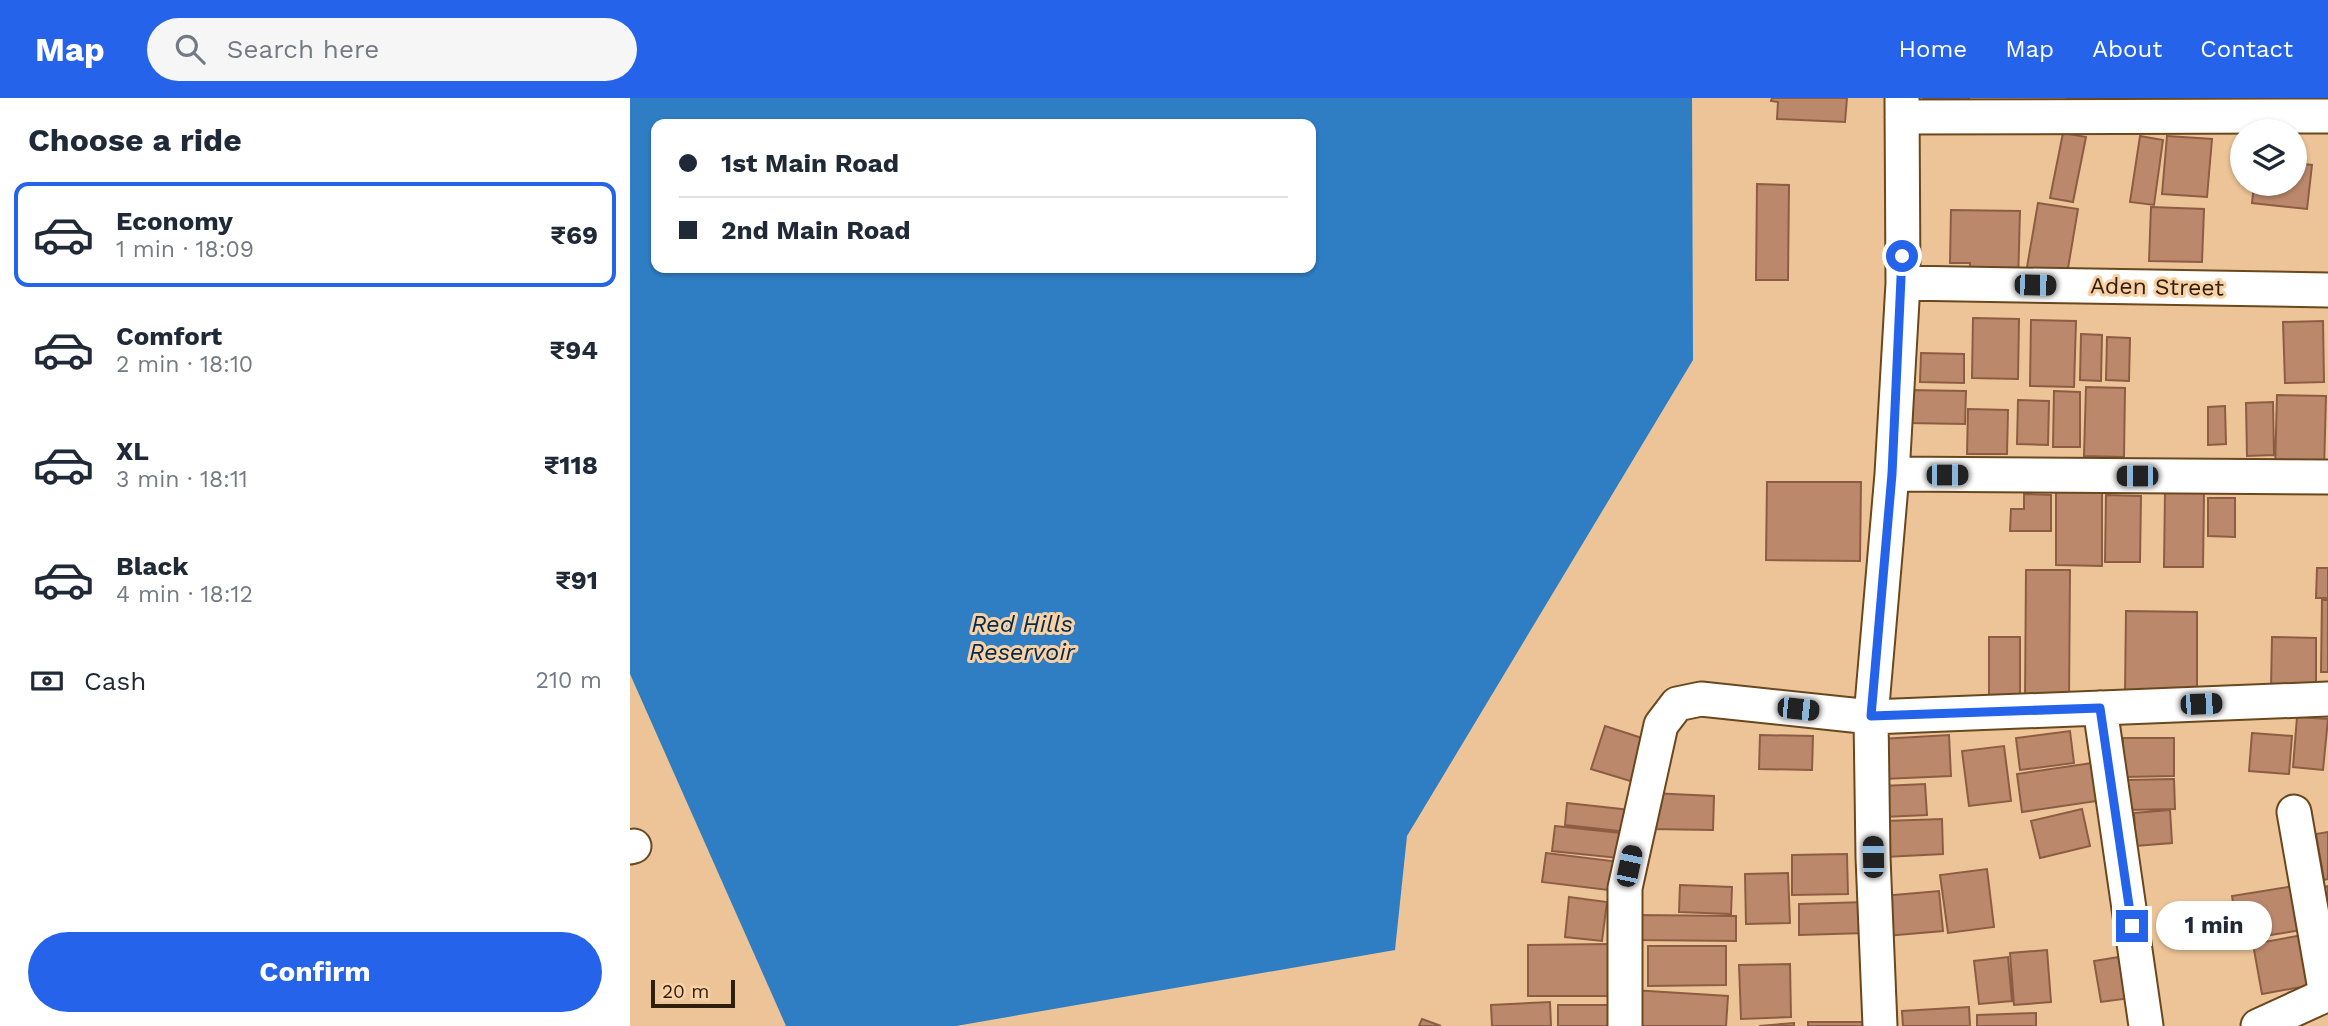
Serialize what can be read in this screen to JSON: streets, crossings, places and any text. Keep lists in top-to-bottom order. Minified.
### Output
{"streets":{"street":["Aden Street"]},"water":["Red Hills Reservoir"],"scale_bar":"20 m","page":{"header":"Map","search":"Search here","nav":["Home","Map","About","Contact"],"heading":"Choose a ride","banner":["1st Main Road","2nd Main Road"],"list":[{"name":"Economy","note":"1 min · 18:09","value":"₹69"},{"name":"Comfort","note":"2 min · 18:10","value":"₹94"},{"name":"XL","note":"3 min · 18:11","value":"₹118"},{"name":"Black","note":"4 min · 18:12","value":"₹91"}],"pay":["Cash","210 m"],"bubble":"1 min","buttons":"Confirm","scale":"20 m"}}
